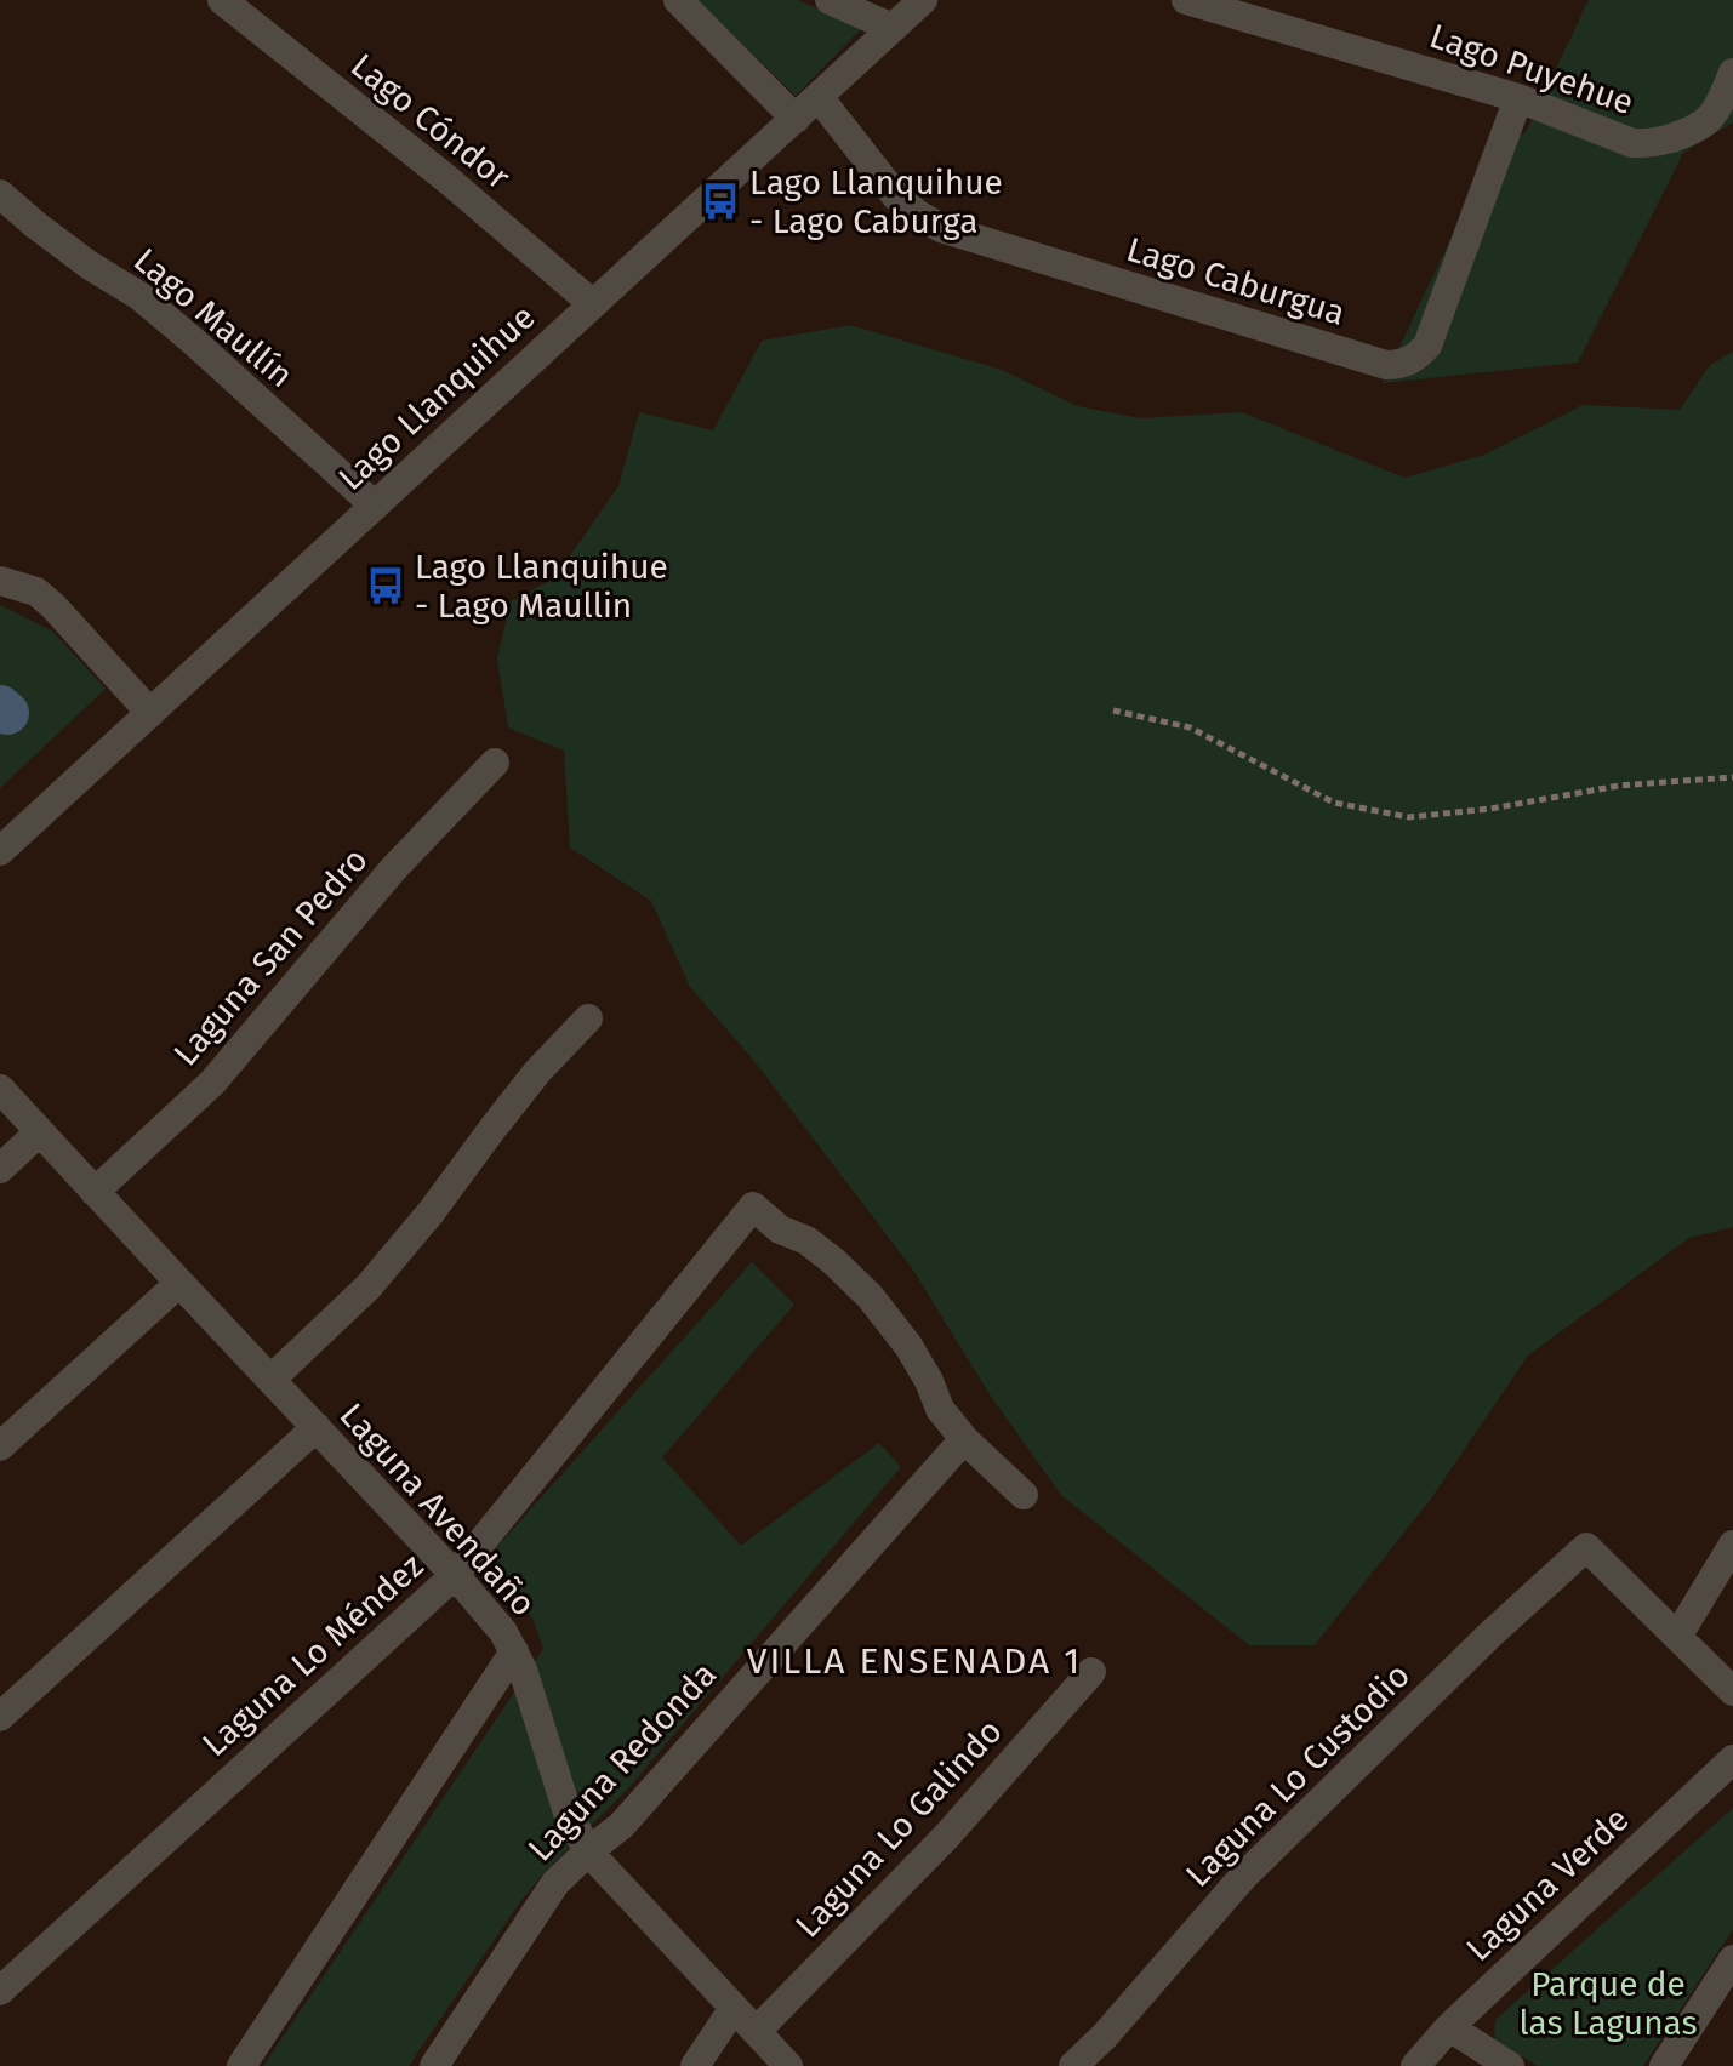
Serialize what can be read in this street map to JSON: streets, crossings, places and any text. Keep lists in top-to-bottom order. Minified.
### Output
{"streets":{"street":["Lago Puyehue","Lago Cóndor","Lago Caburgua","Lago Maullín","Lago Llanquihue","Laguna San Pedro","Laguna Avendaño","Laguna Lo Méndez","Laguna Redonda","Laguna Lo Custodio","Laguna Lo Galindo","Laguna Verde"]},"crossings":[["Lago Puyehue","Lago Caburgua"],["Lago Cóndor","Lago Llanquihue"],["Lago Caburgua","Lago Llanquihue"],["Lago Maullín","Lago Llanquihue"],["Laguna San Pedro","Laguna Avendaño"],["Laguna Avendaño","Laguna Lo Méndez"],["Laguna Avendaño","Laguna Redonda"],["Laguna Avendaño","Laguna Lo Galindo"],["Laguna Lo Méndez","Laguna Redonda"]],"districts":["VILLA ENSENADA 1"],"parks":["Parque de las Lagunas"],"places":{"bus stop":["Lago Llanquihue - Lago Caburga","Lago Llanquihue - Lago Maullin"]}}
